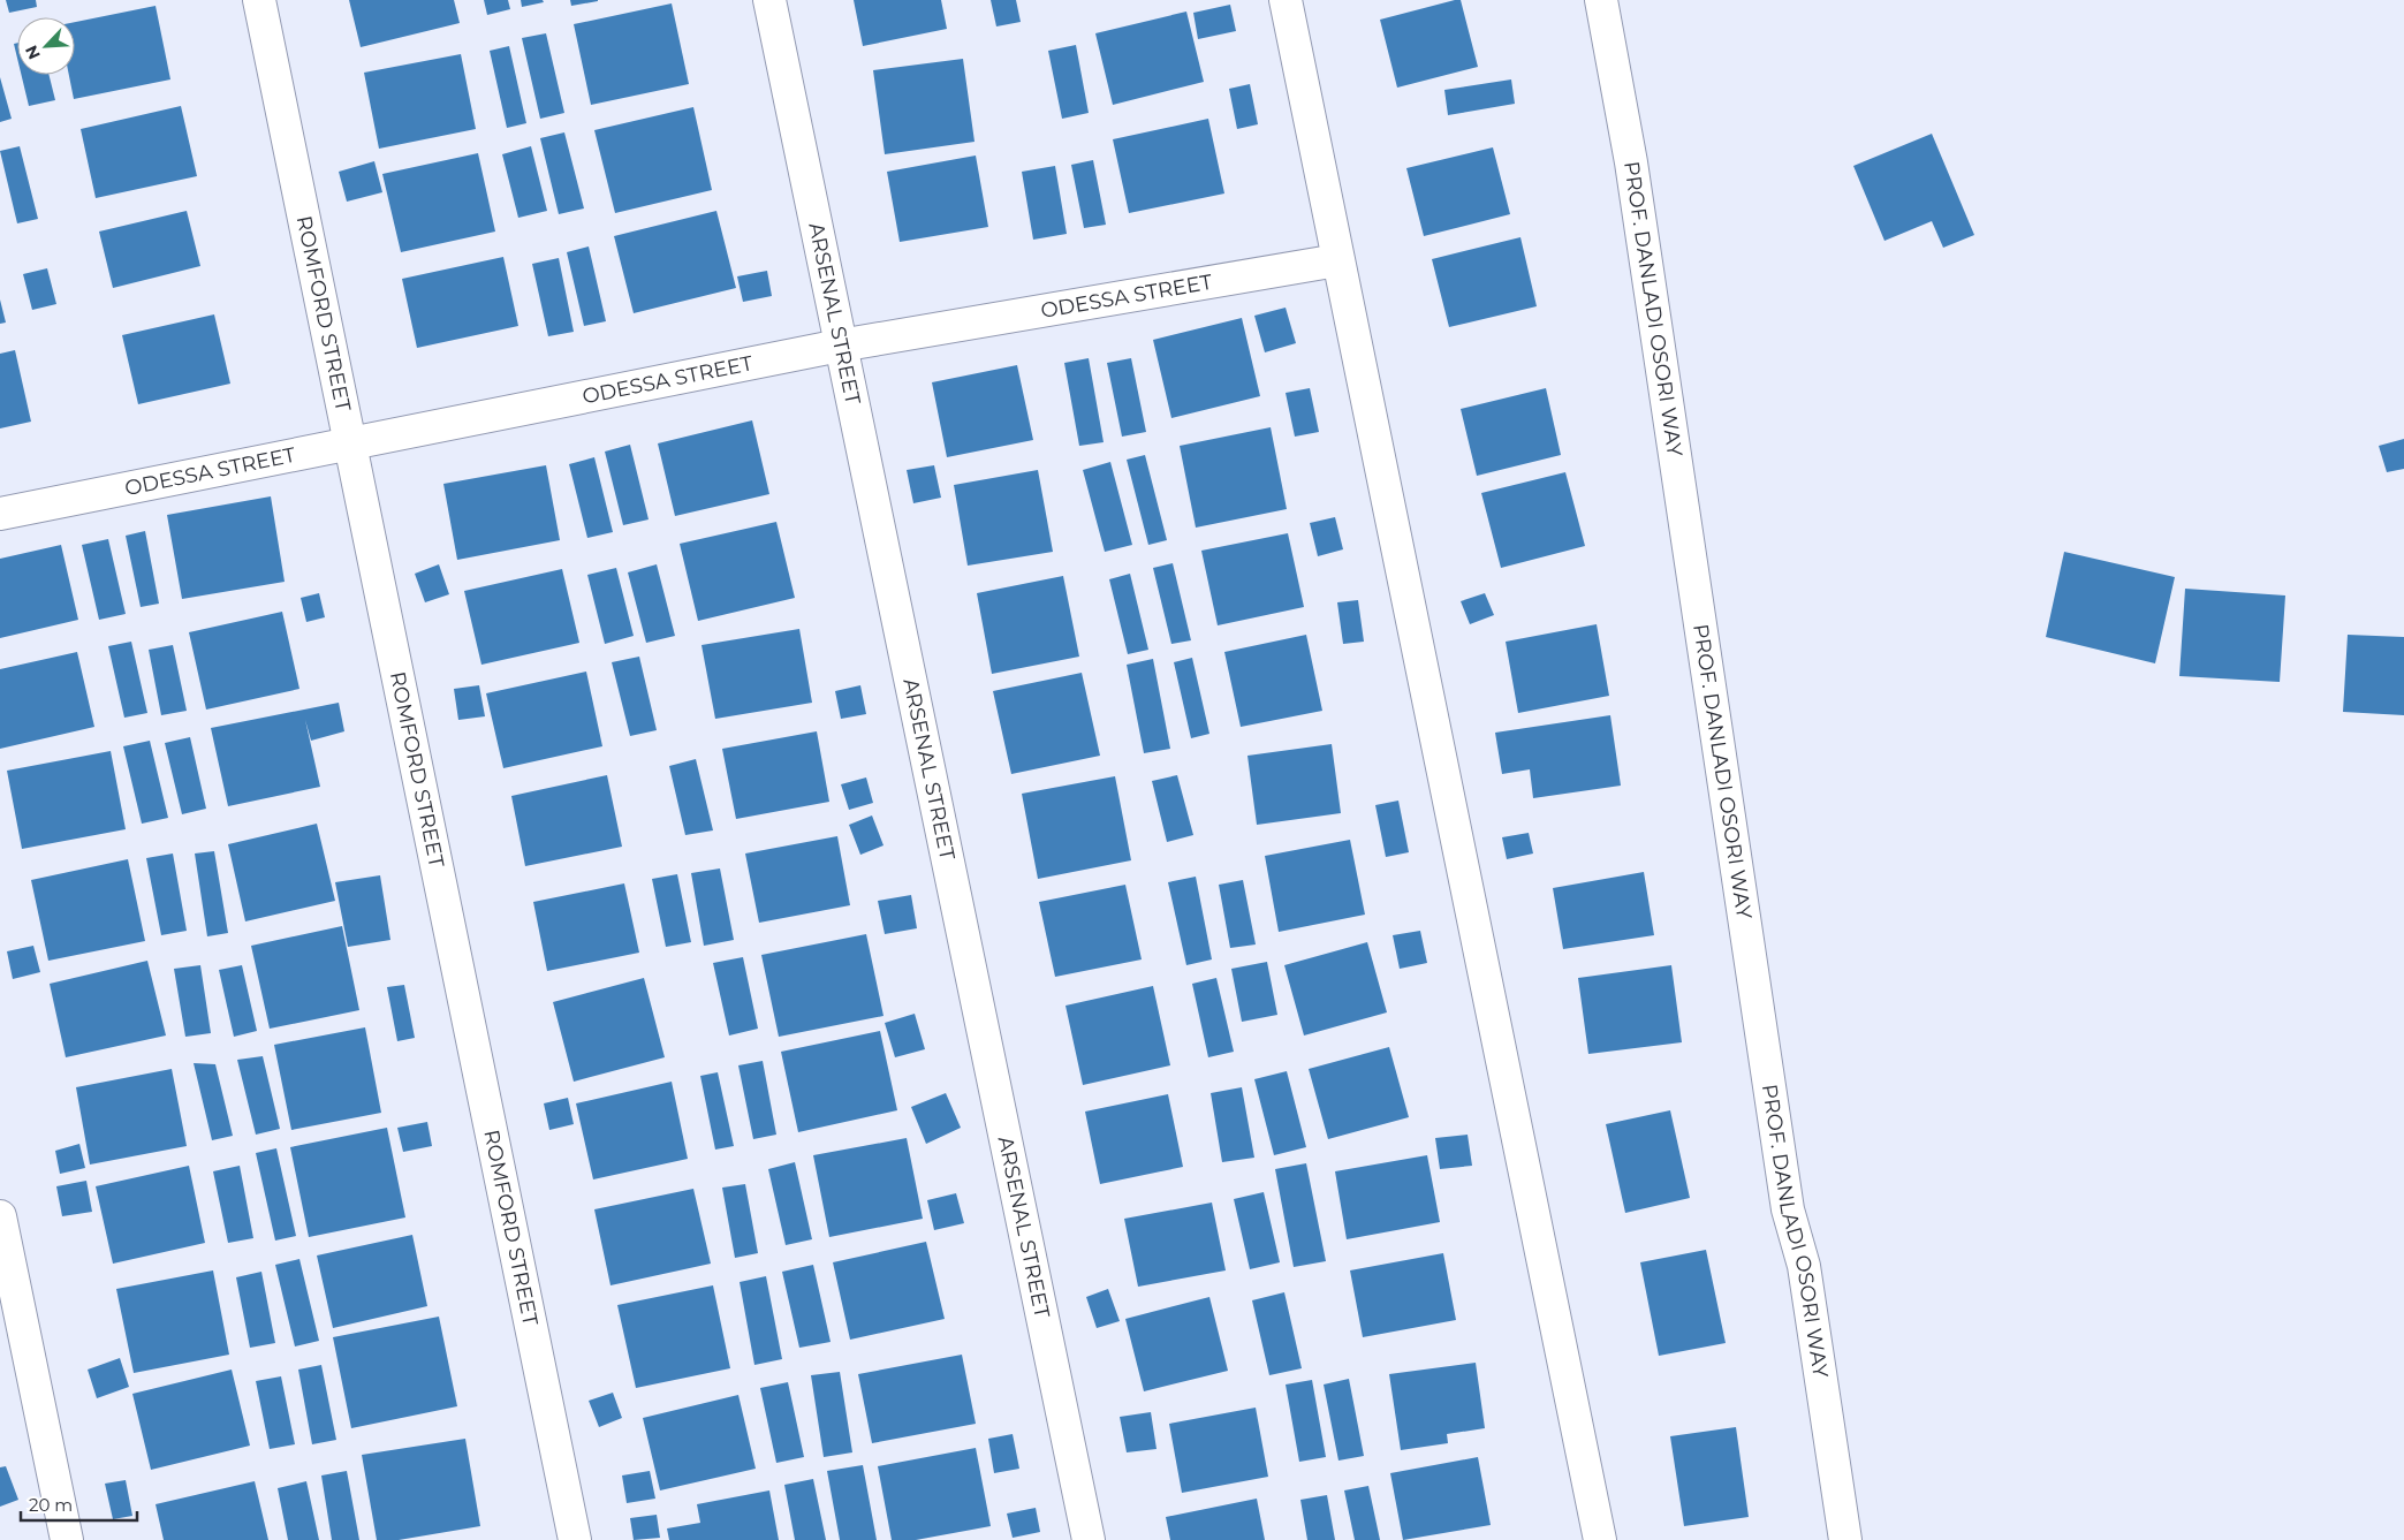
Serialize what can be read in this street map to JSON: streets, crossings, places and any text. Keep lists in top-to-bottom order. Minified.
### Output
{"streets":{"street":["ODESSA STREET","PROF. DANLADI OSORI WAY","ROMFORD STREET","ARSENAL STREET"]},"crossings":[["ODESSA STREET","ROMFORD STREET"],["ODESSA STREET","ARSENAL STREET"]],"scale_bar":"20 m","north":"bottom left"}
